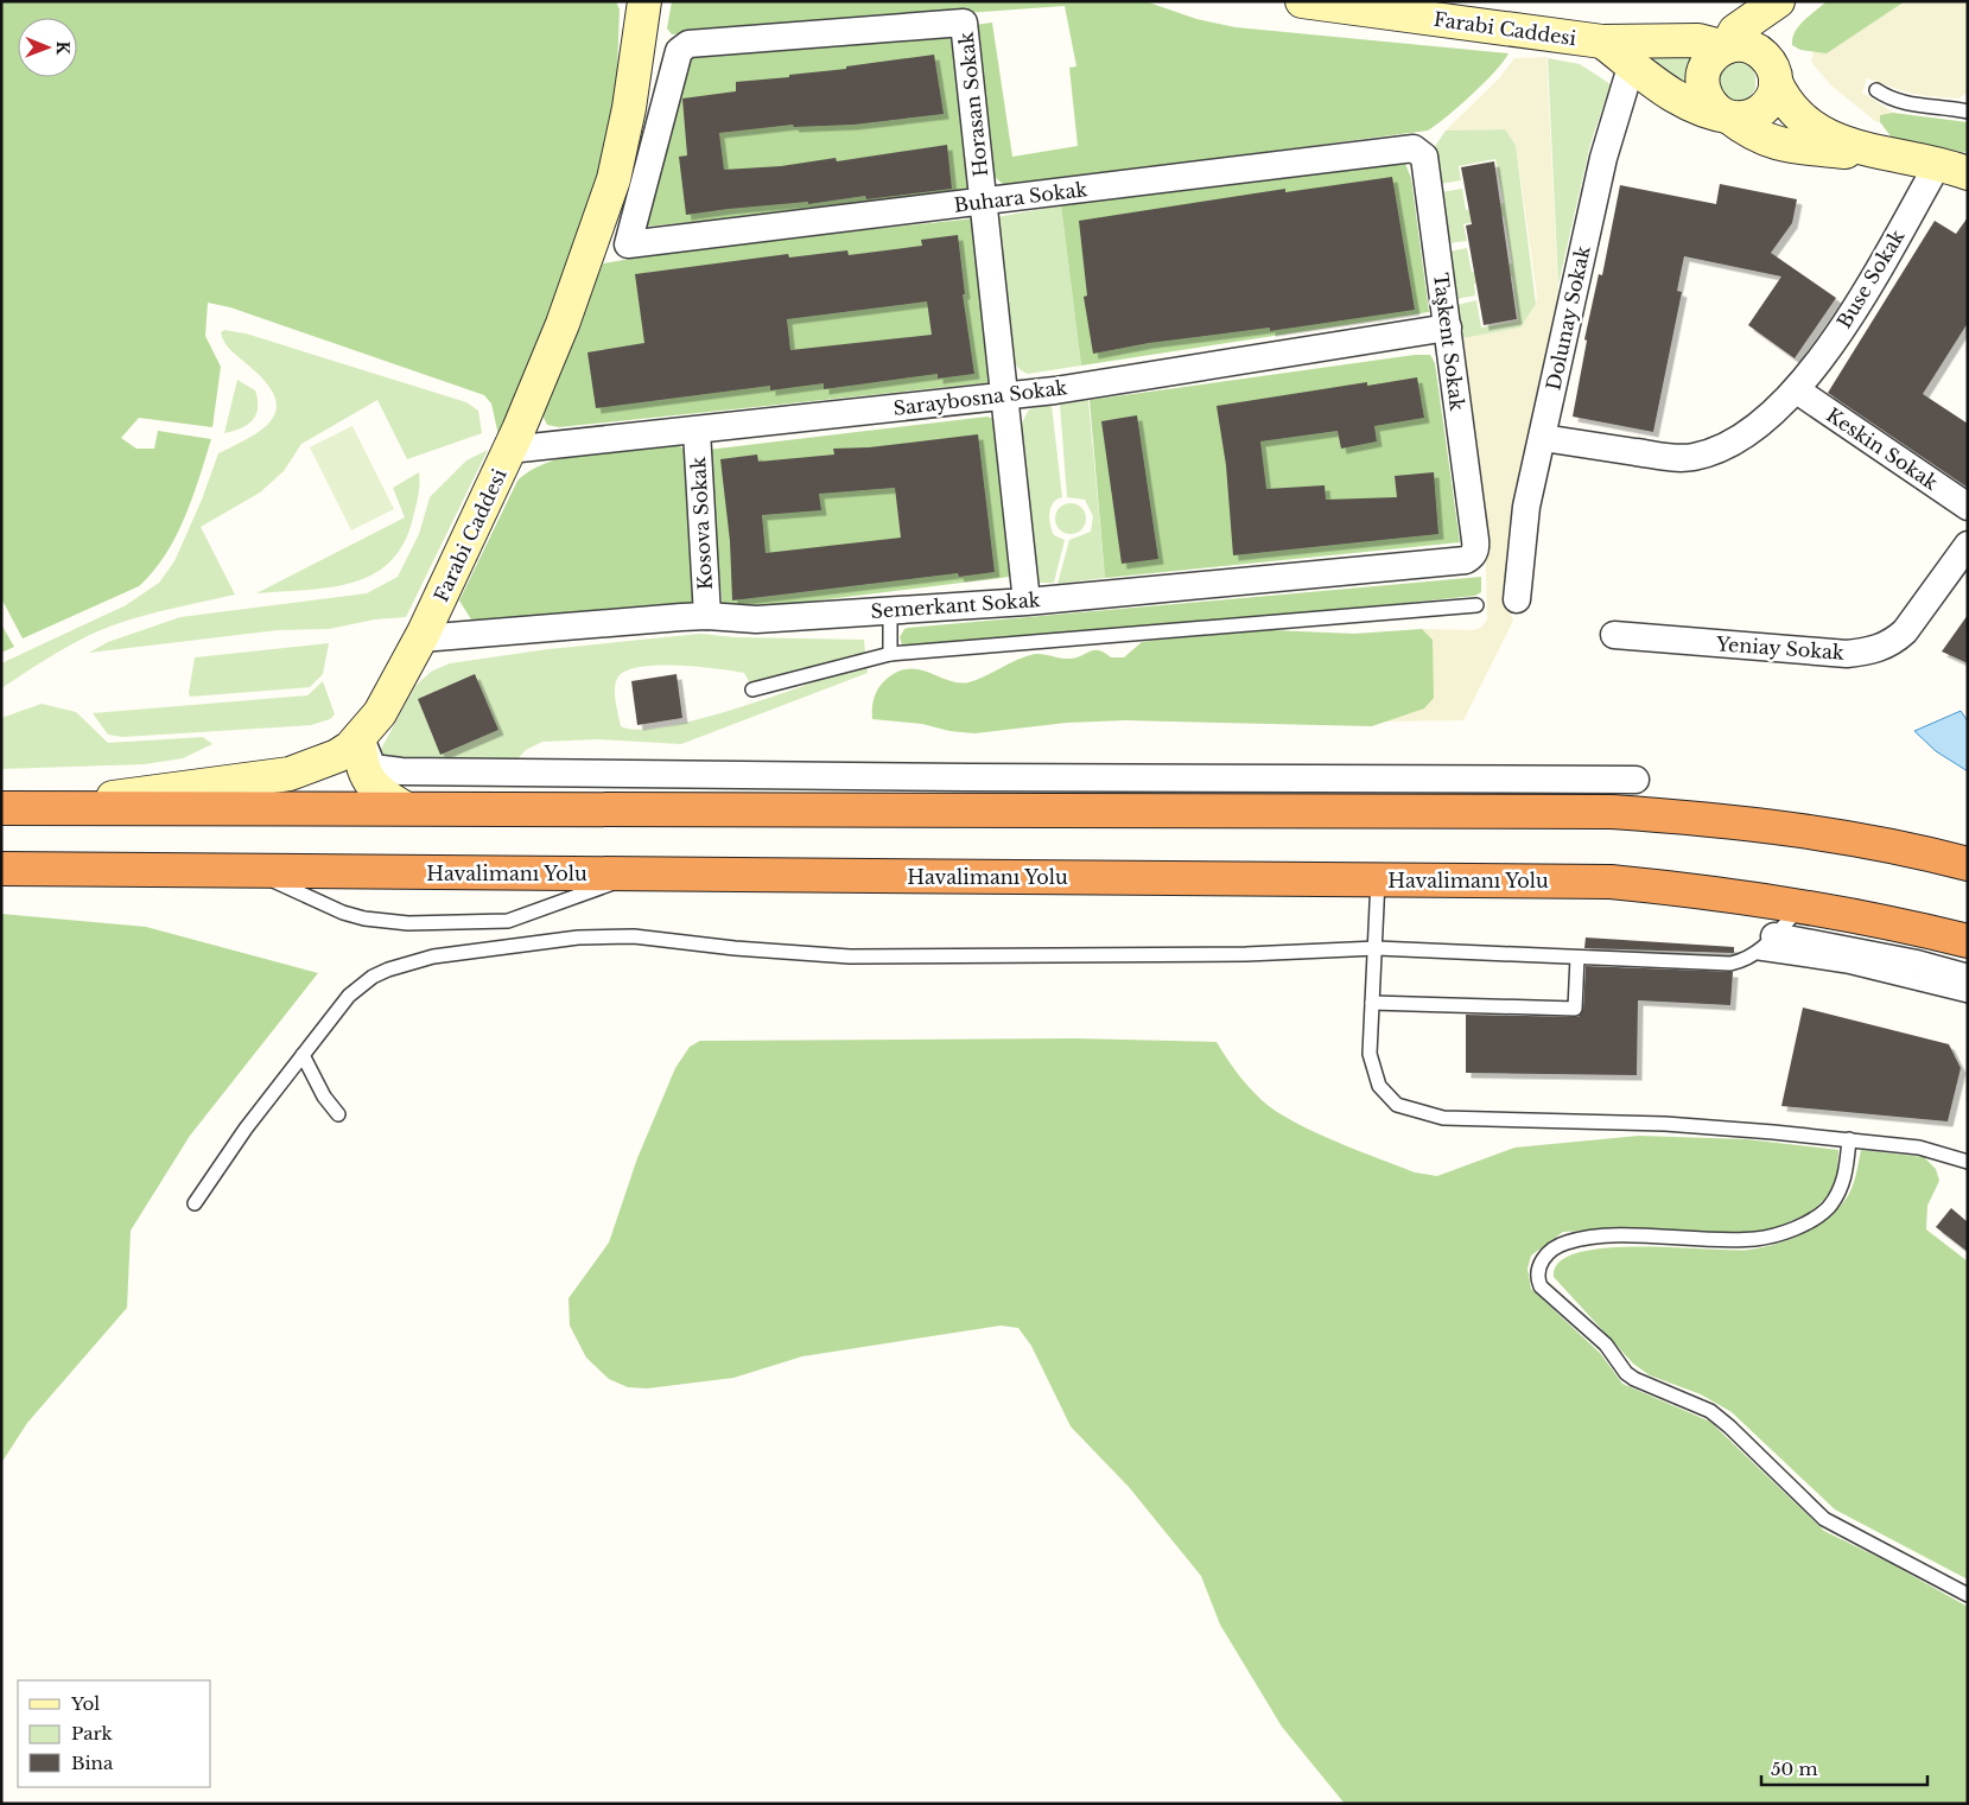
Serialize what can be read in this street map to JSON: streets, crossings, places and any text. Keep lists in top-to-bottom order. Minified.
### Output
{"streets":{"highway":["Havalimanı Yolu"],"street":["Farabi Caddesi","Horasan Sokak","Buhara Sokak","Buse Sokak","Dolunay Sokak","Taşkent Sokak","Saraybosna Sokak","Keskin Sokak","Kosova Sokak","Semerkant Sokak","Yeniay Sokak"]},"crossings":[["Farabi Caddesi","Dolunay Sokak"],["Farabi Caddesi","Saraybosna Sokak"],["Farabi Caddesi","Semerkant Sokak"],["Horasan Sokak","Buhara Sokak"],["Horasan Sokak","Saraybosna Sokak"],["Horasan Sokak","Semerkant Sokak"],["Buhara Sokak","Taşkent Sokak"],["Buse Sokak","Dolunay Sokak"],["Buse Sokak","Keskin Sokak"],["Taşkent Sokak","Saraybosna Sokak"],["Taşkent Sokak","Semerkant Sokak"],["Saraybosna Sokak","Kosova Sokak"],["Kosova Sokak","Semerkant Sokak"]],"legend":["Yol","Park","Bina"],"scale_bar":"50 m","north":"right"}
